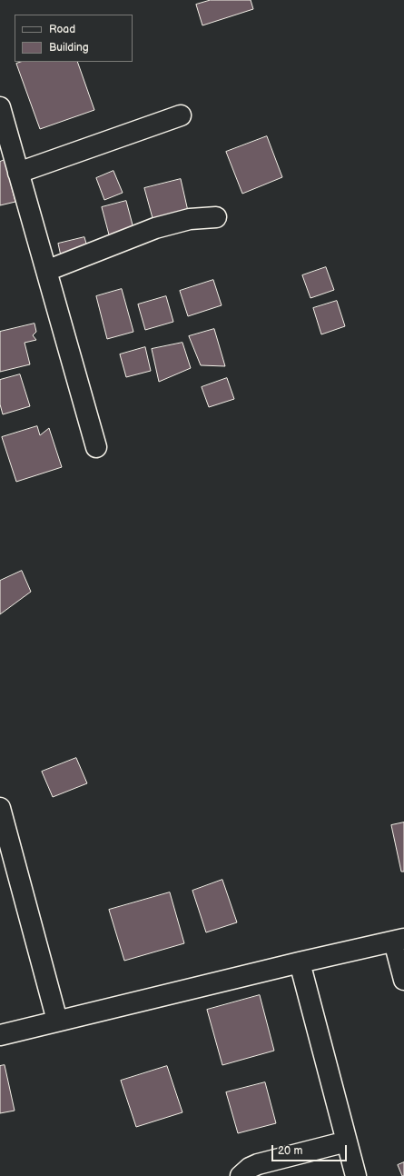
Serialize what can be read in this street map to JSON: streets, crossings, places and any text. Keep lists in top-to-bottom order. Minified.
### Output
{"legend":["Road","Building"],"scale_bar":"20 m"}
